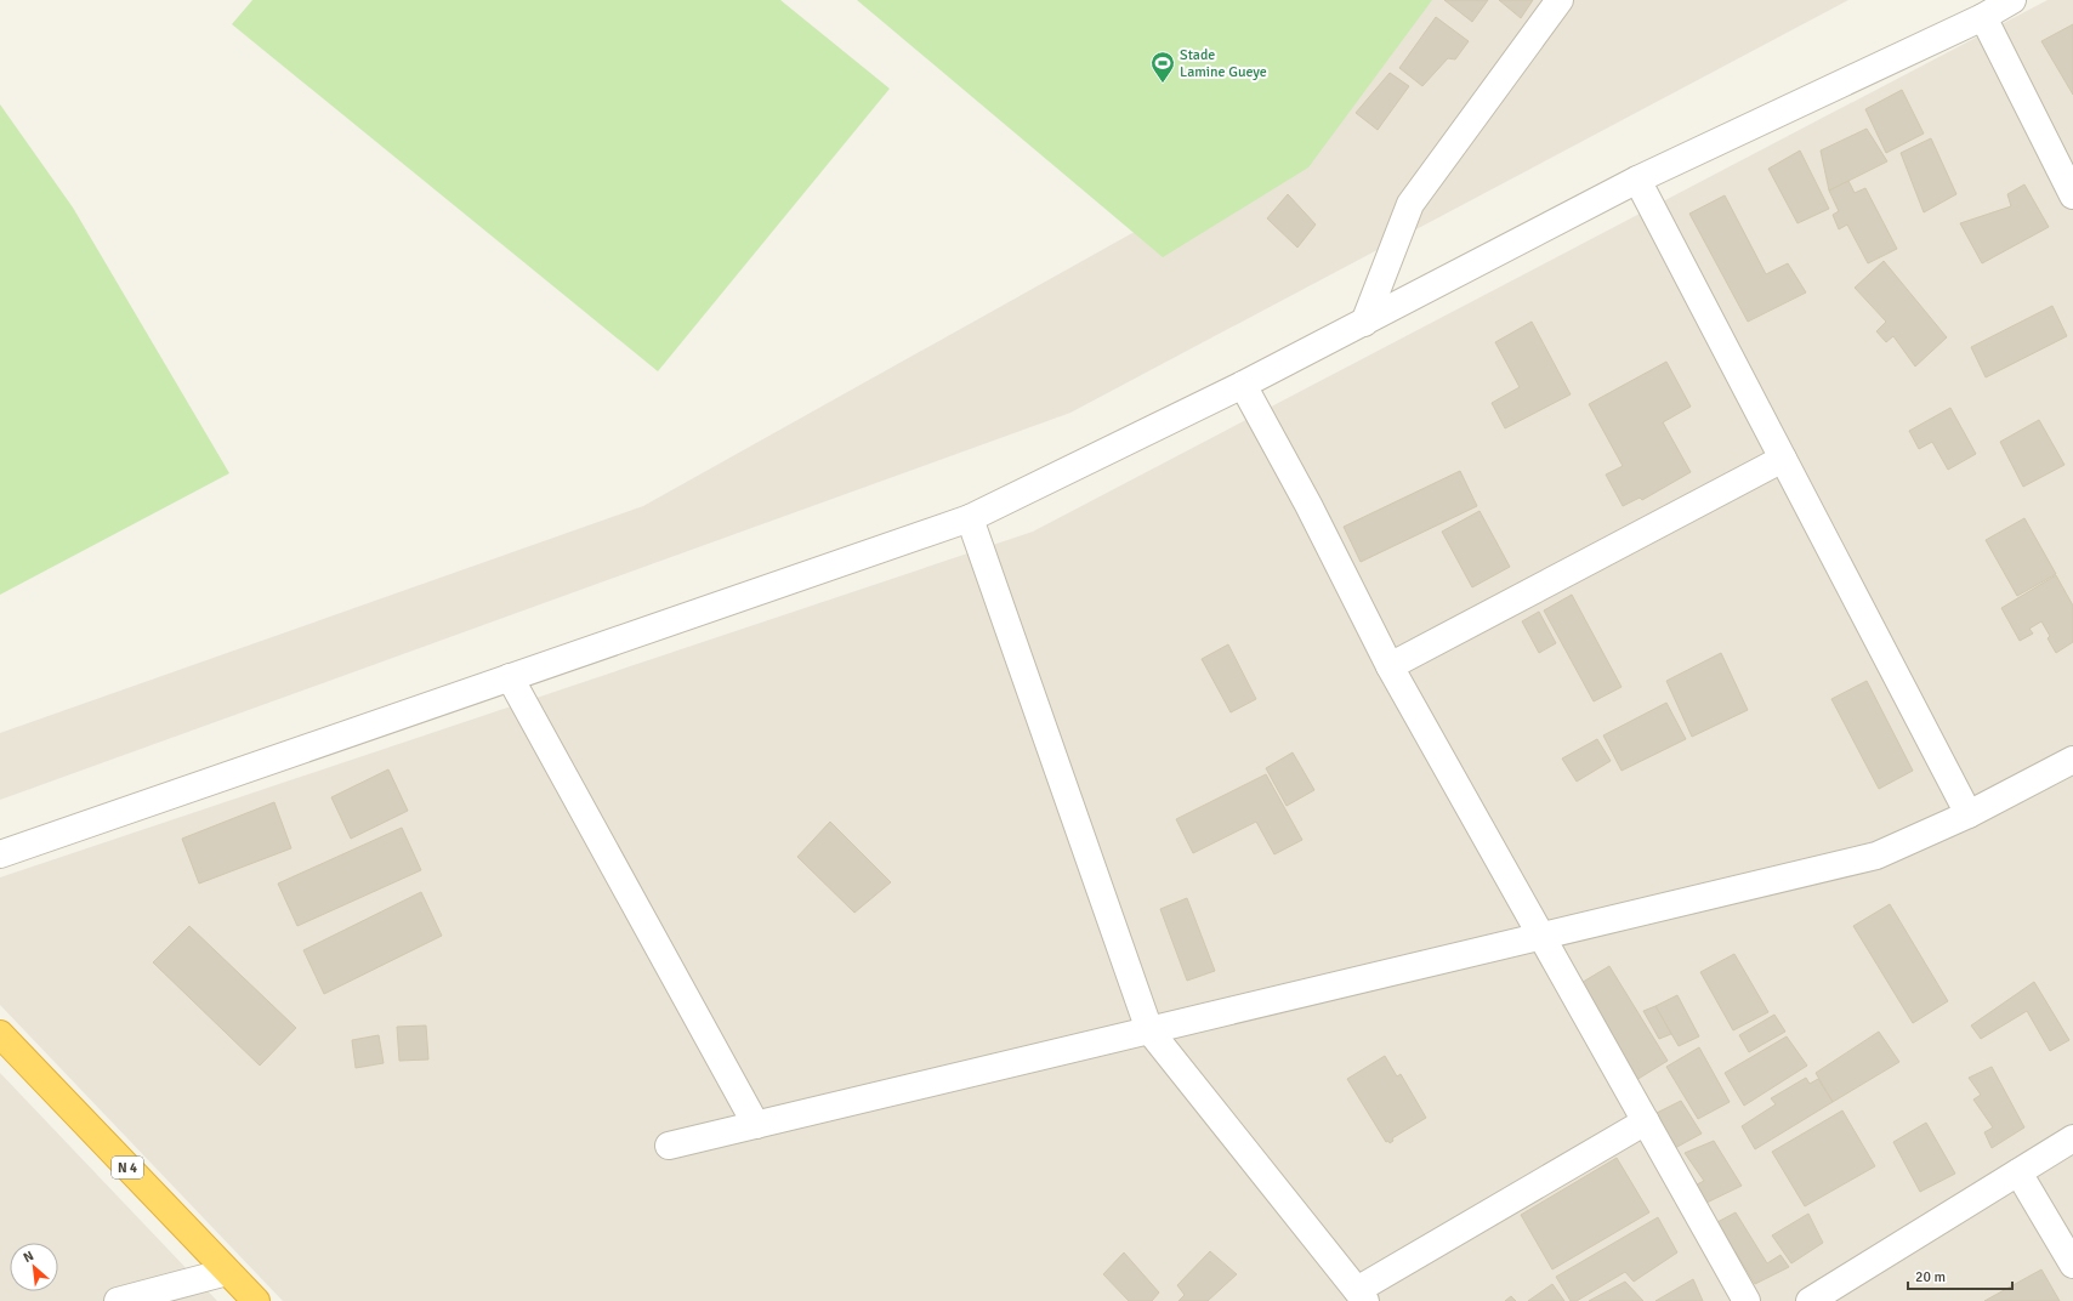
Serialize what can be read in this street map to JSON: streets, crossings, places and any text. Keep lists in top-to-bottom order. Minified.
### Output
{"streets":{"highway":["N 4"]},"places":{"sports":["Stade Lamine Gueye"]},"scale_bar":"20 m","north":"top left"}
